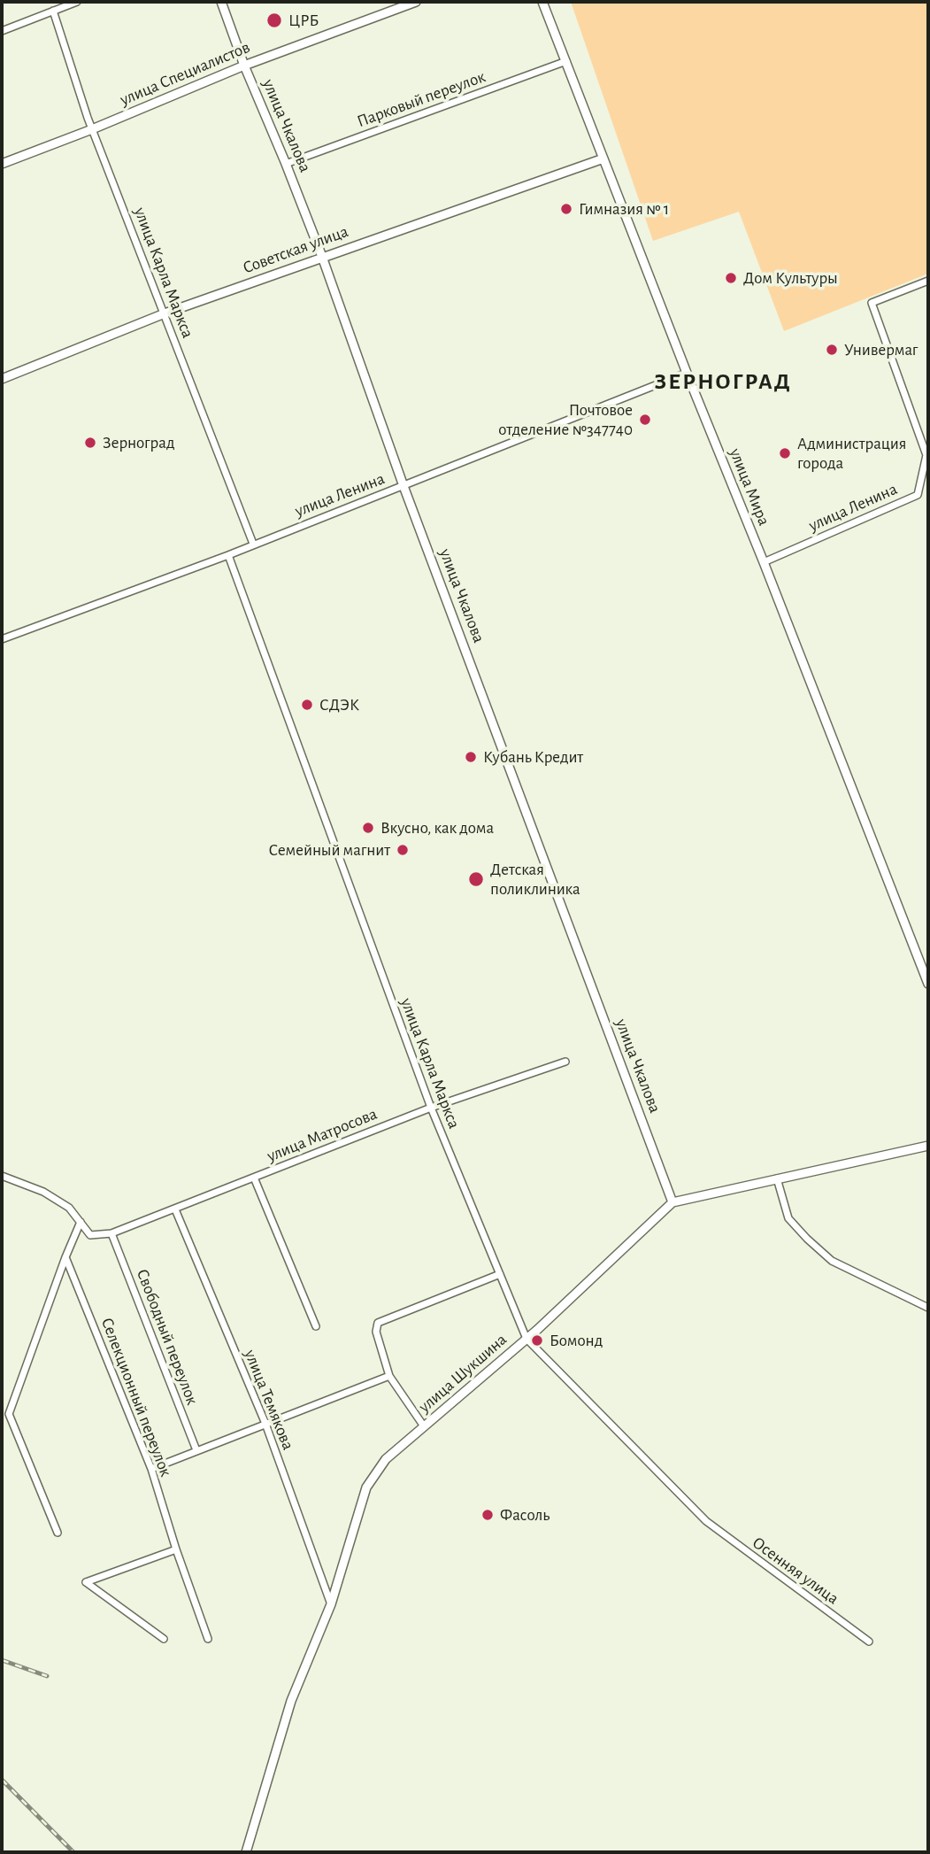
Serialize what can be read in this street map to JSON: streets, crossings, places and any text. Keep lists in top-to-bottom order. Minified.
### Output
{"streets":{"street":["улица Специалистов","Парковый переулок","улица Чкалова","Советская улица","улица Карла Маркса","улица Мира","улица Ленина","улица Матросова","Свободный переулок","улица Шукшина","Селекционный переулок","улица Темякова","Осенняя улица"]},"crossings":[["улица Специалистов","улица Чкалова"],["улица Специалистов","улица Карла Маркса"],["Парковый переулок","улица Чкалова"],["Парковый переулок","улица Мира"],["улица Чкалова","Советская улица"],["улица Чкалова","улица Ленина"],["улица Чкалова","улица Шукшина"],["Советская улица","улица Карла Маркса"],["Советская улица","улица Мира"],["улица Карла Маркса","улица Ленина"],["улица Карла Маркса","улица Матросова"],["улица Карла Маркса","улица Шукшина"],["улица Карла Маркса","Осенняя улица"],["улица Мира","улица Ленина"],["улица Матросова","Свободный переулок"],["улица Матросова","улица Темякова"],["улица Шукшина","улица Темякова"]],"districts":["ЗЕРНОГРАД"],"places":["ЦРБ","Гимназия № 1","Дом Культуры","Универмаг","Почтовое отделение №347740","Зерноград","Администрация города","СДЭК","Кубань Кредит","Вкусно, как дома","Семейный магнит","Детская поликлиника","Бомонд","Фасоль"]}
